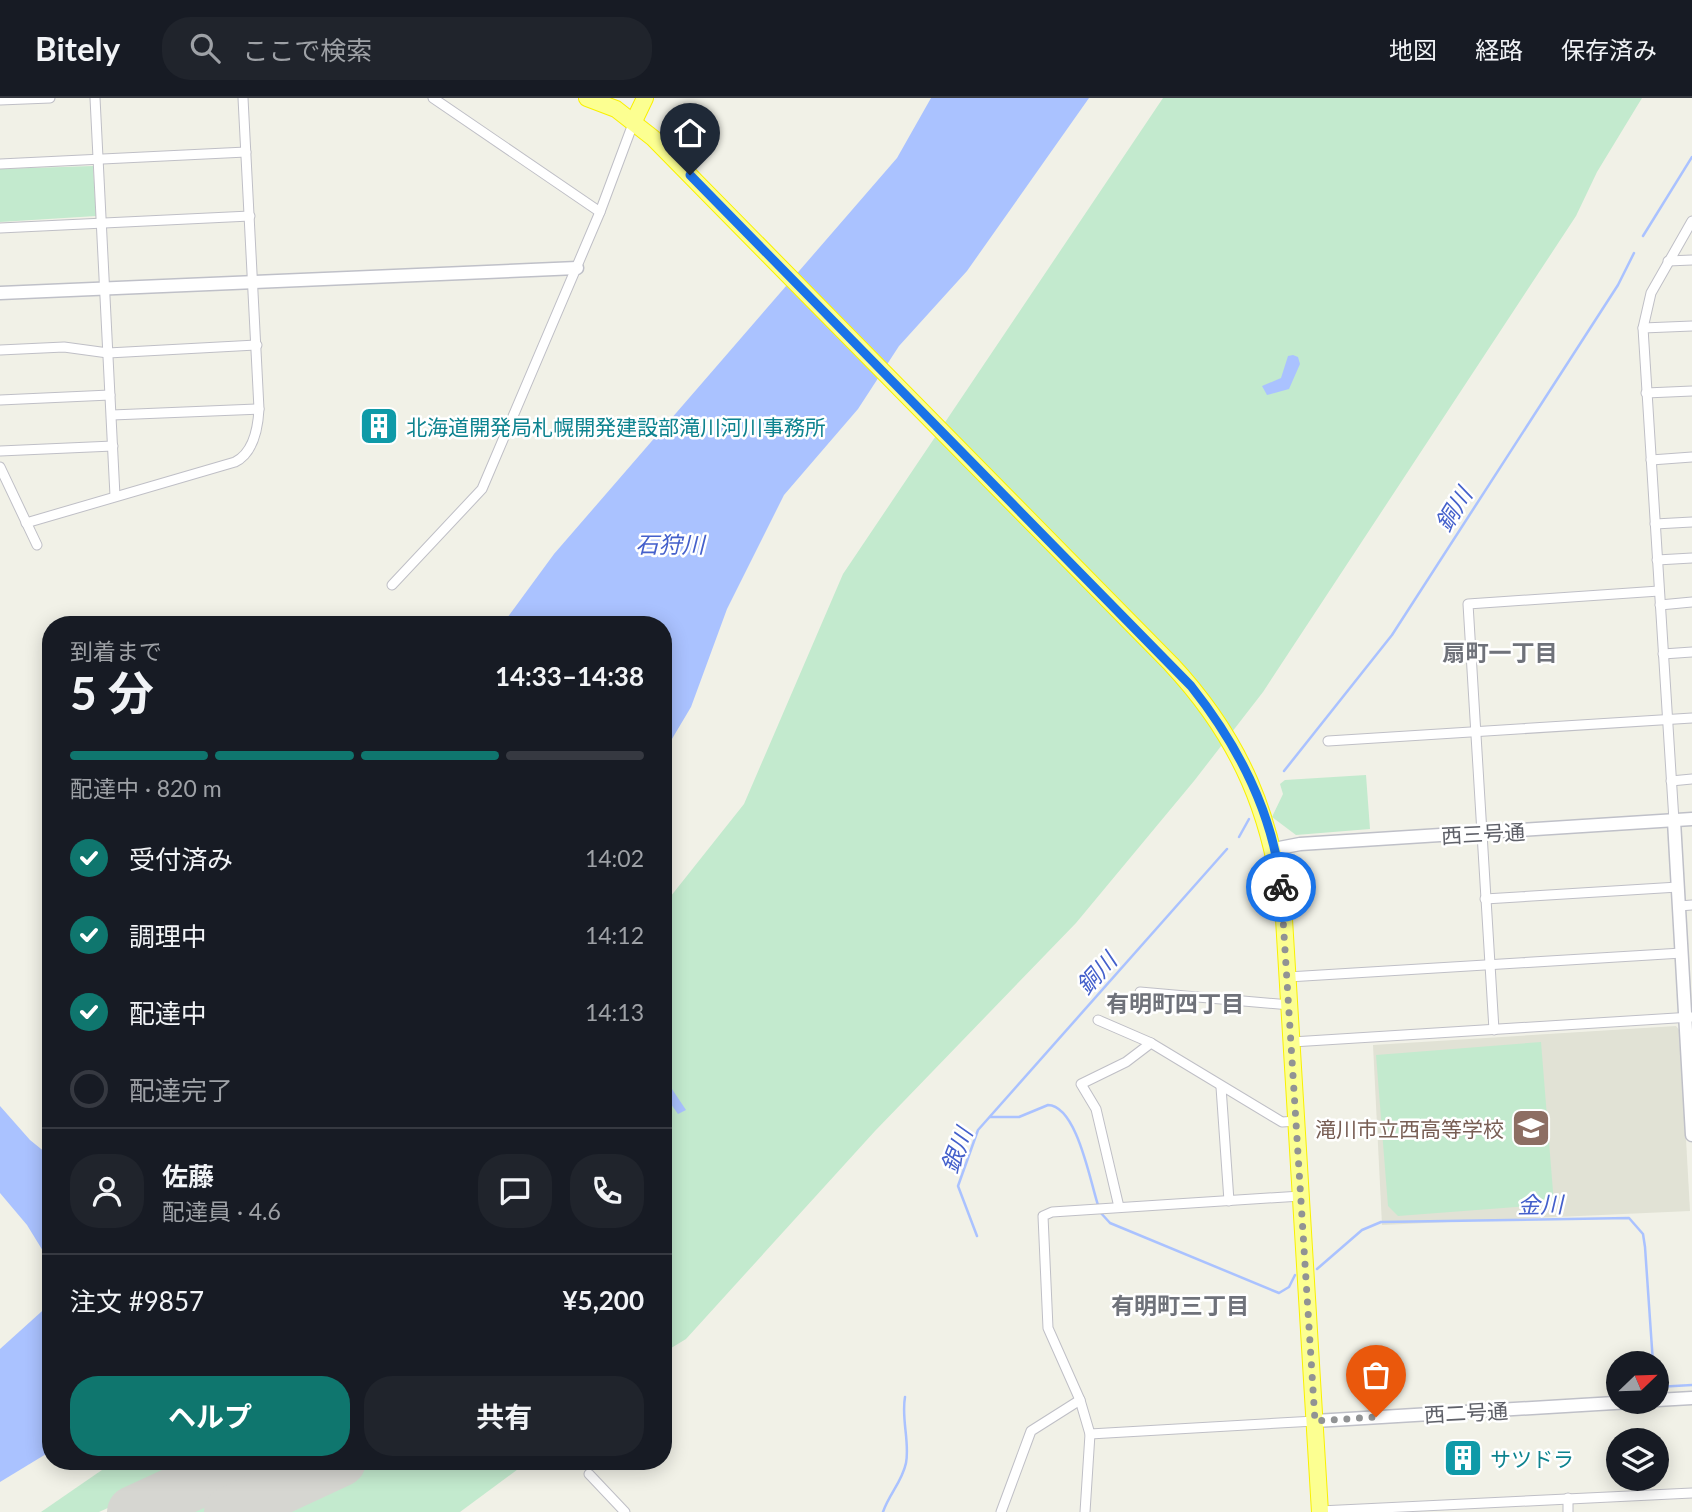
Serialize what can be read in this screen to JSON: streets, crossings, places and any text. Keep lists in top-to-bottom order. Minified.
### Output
{"streets":{"street":["西三号通","西二号通"]},"districts":["扇町一丁目","有明町四丁目","有明町三丁目"],"water":["銅川","石狩川","銀川","金川"],"places":{"building":["北海道開発局札幌開発建設部滝川河川事務所","サツドラ"],"school or university":["滝川市立西高等学校"]},"north":"top right","page":{"header":"Bitely","search":"ここで検索","nav":["地図","経路","保存済み"],"heading":["5 分","到着まで","14:33–14:38"],"panel":["佐藤","配達員 · 4.6","注文 #9857","¥5,200"],"bar":"配達中 · 820 m","list":[["受付済み","14:02"],["調理中","14:12"],["配達中","14:13"],"配達完了"],"buttons":["ヘルプ","共有"]}}
